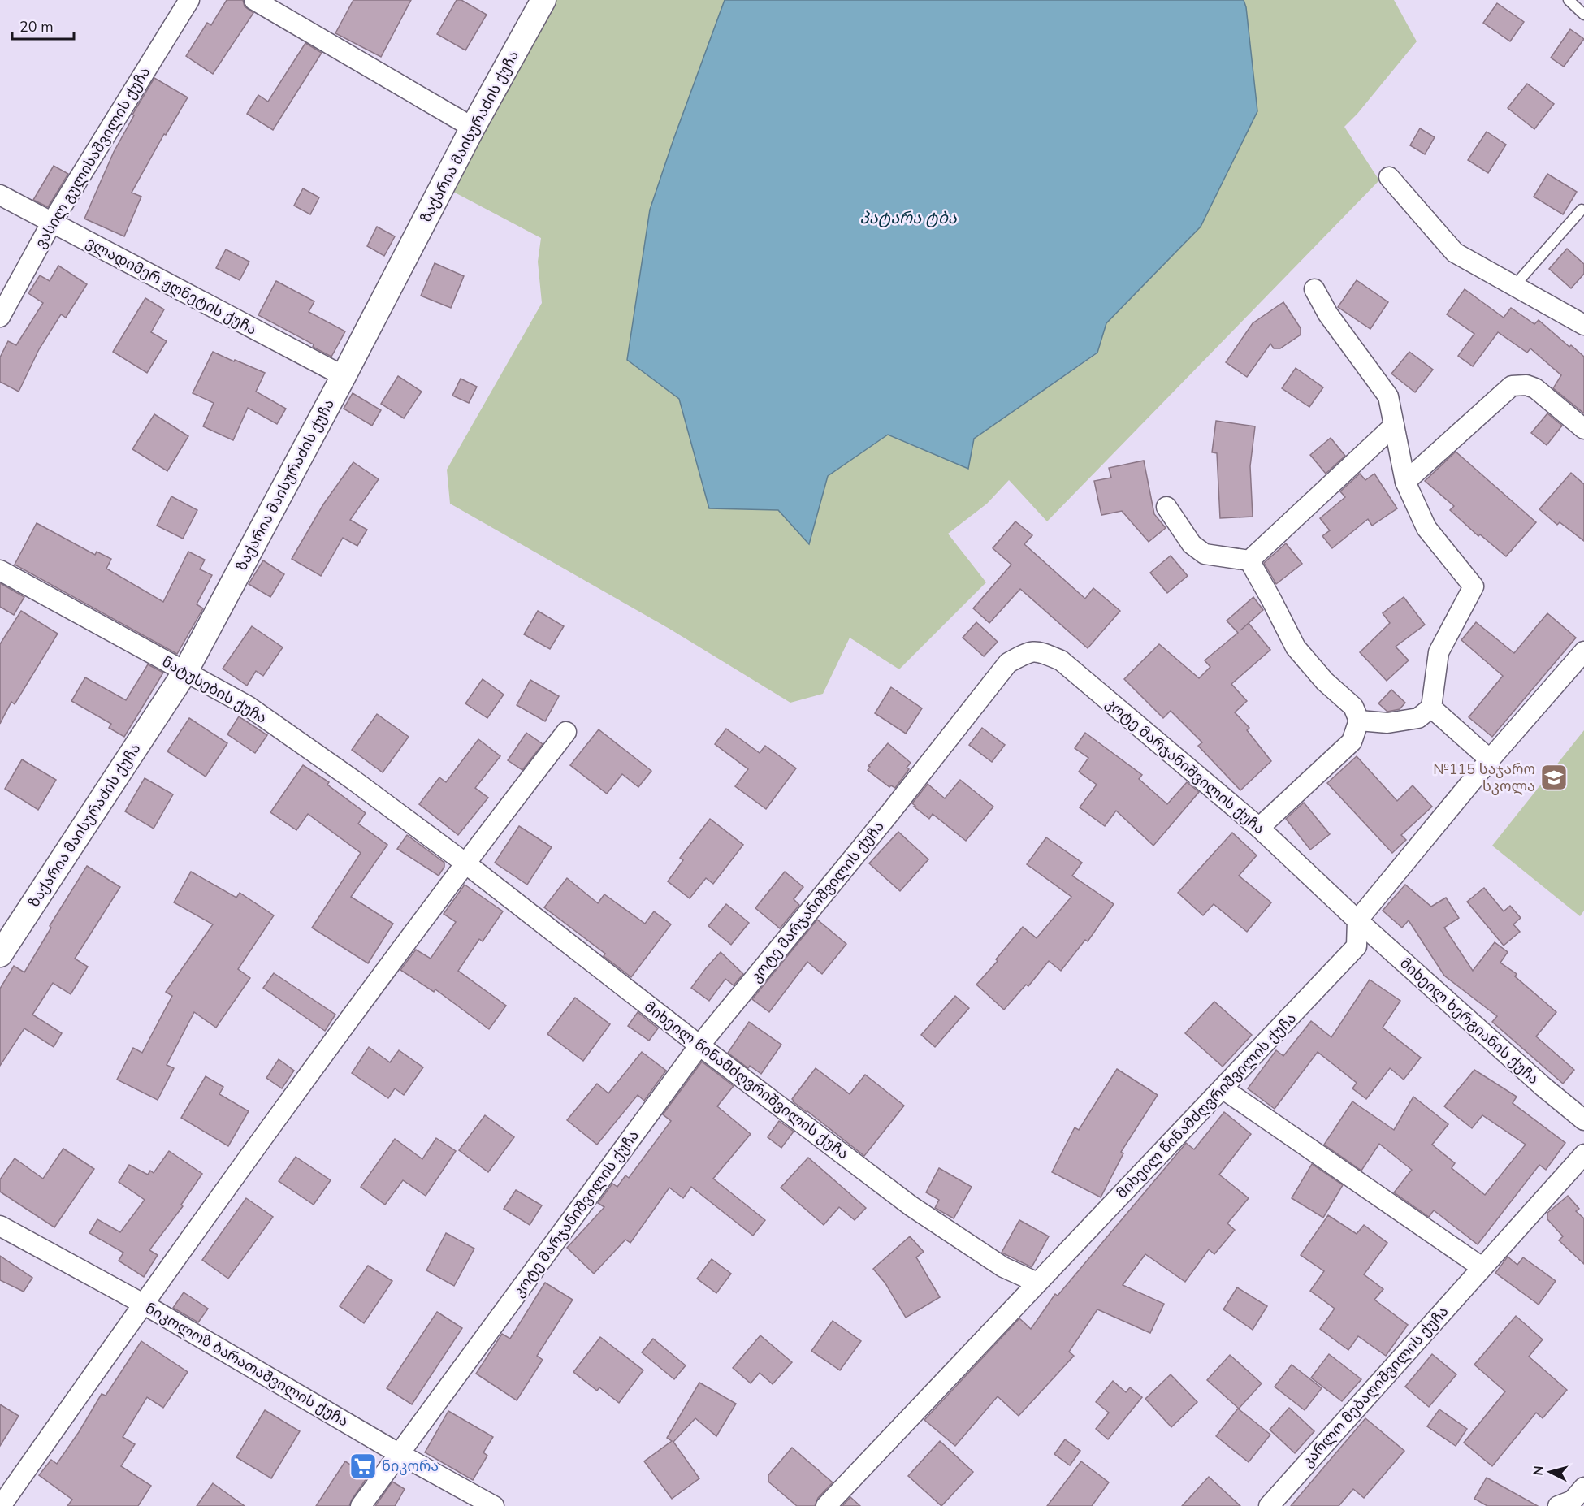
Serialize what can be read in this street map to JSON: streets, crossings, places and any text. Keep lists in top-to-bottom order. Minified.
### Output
{"streets":{"street":["ზაქარია მაისურაძის ქუჩა","ვასილ გულისაშვილის ქუჩა","ვლადიმერ ჟღნეტის ქუჩა","ნატუსების ქუჩა","კოტე მარჯანიშვილის ქუჩა","მიხეილ ხერგიანის ქუჩა","მიხეილ წინამძღვრიშვილის ქუჩა","ნიკოლოზ ბარათაშვილის ქუჩა","კარლო მებაღიშვილის ქუჩა"]},"crossings":[["ზაქარია მაისურაძის ქუჩა","ვლადიმერ ჟღნეტის ქუჩა"],["ზაქარია მაისურაძის ქუჩა","ნატუსების ქუჩა"],["ვასილ გულისაშვილის ქუჩა","ვლადიმერ ჟღნეტის ქუჩა"],["ნატუსების ქუჩა","მიხეილ წინამძღვრიშვილის ქუჩა"],["კოტე მარჯანიშვილის ქუჩა","მიხეილ ხერგიანის ქუჩა"],["კოტე მარჯანიშვილის ქუჩა","მიხეილ წინამძღვრიშვილის ქუჩა"],["კოტე მარჯანიშვილის ქუჩა","ნიკოლოზ ბარათაშვილის ქუჩა"],["მიხეილ ხერგიანის ქუჩა","მიხეილ წინამძღვრიშვილის ქუჩა"]],"water":["პატარა ტბა"],"places":{"school or university":["№115 საჯარო სკოლა"],"supermarket":["ნიკორა"]},"scale_bar":"20 m","north":"left"}
